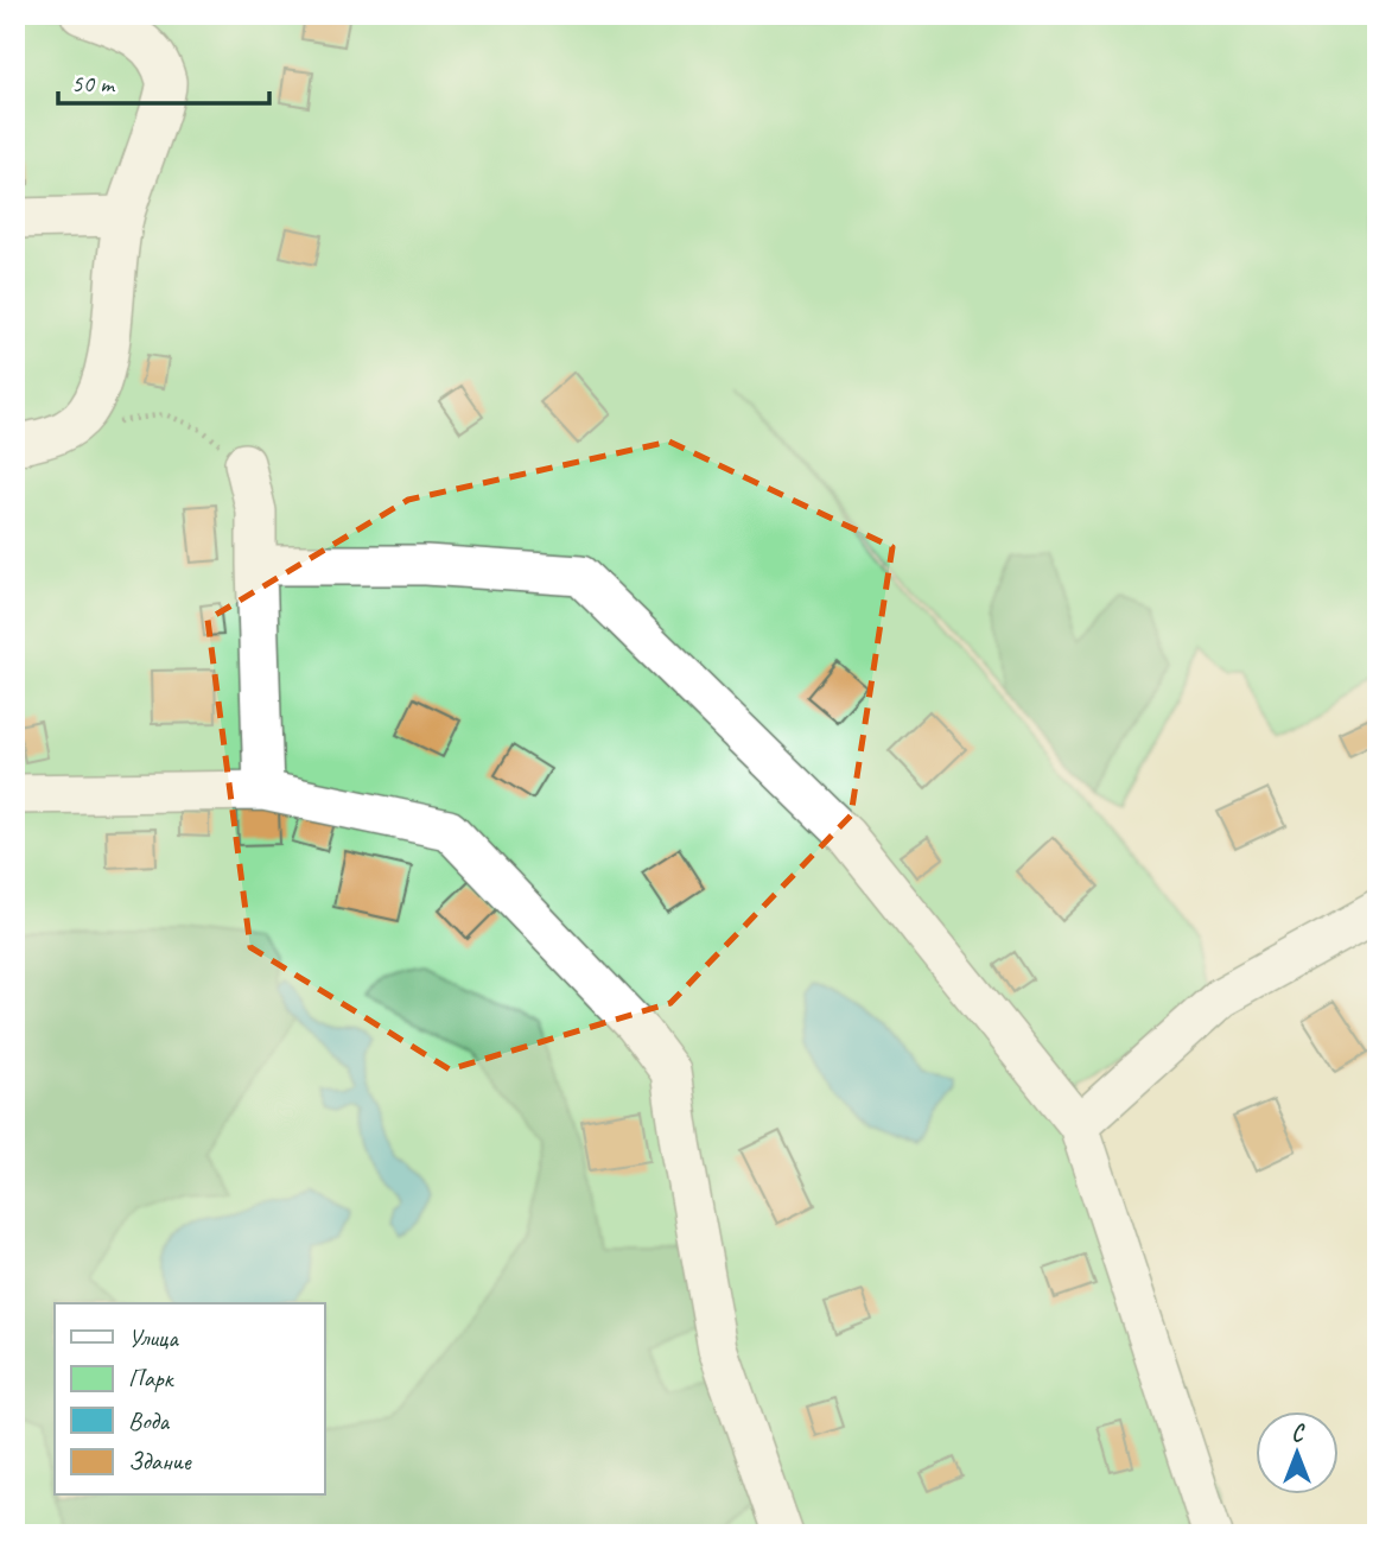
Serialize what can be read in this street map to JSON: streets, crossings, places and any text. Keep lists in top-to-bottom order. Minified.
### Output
{"legend":["Улица","Парк","Вода","Здание"],"scale_bar":"50 m","north":"top"}
